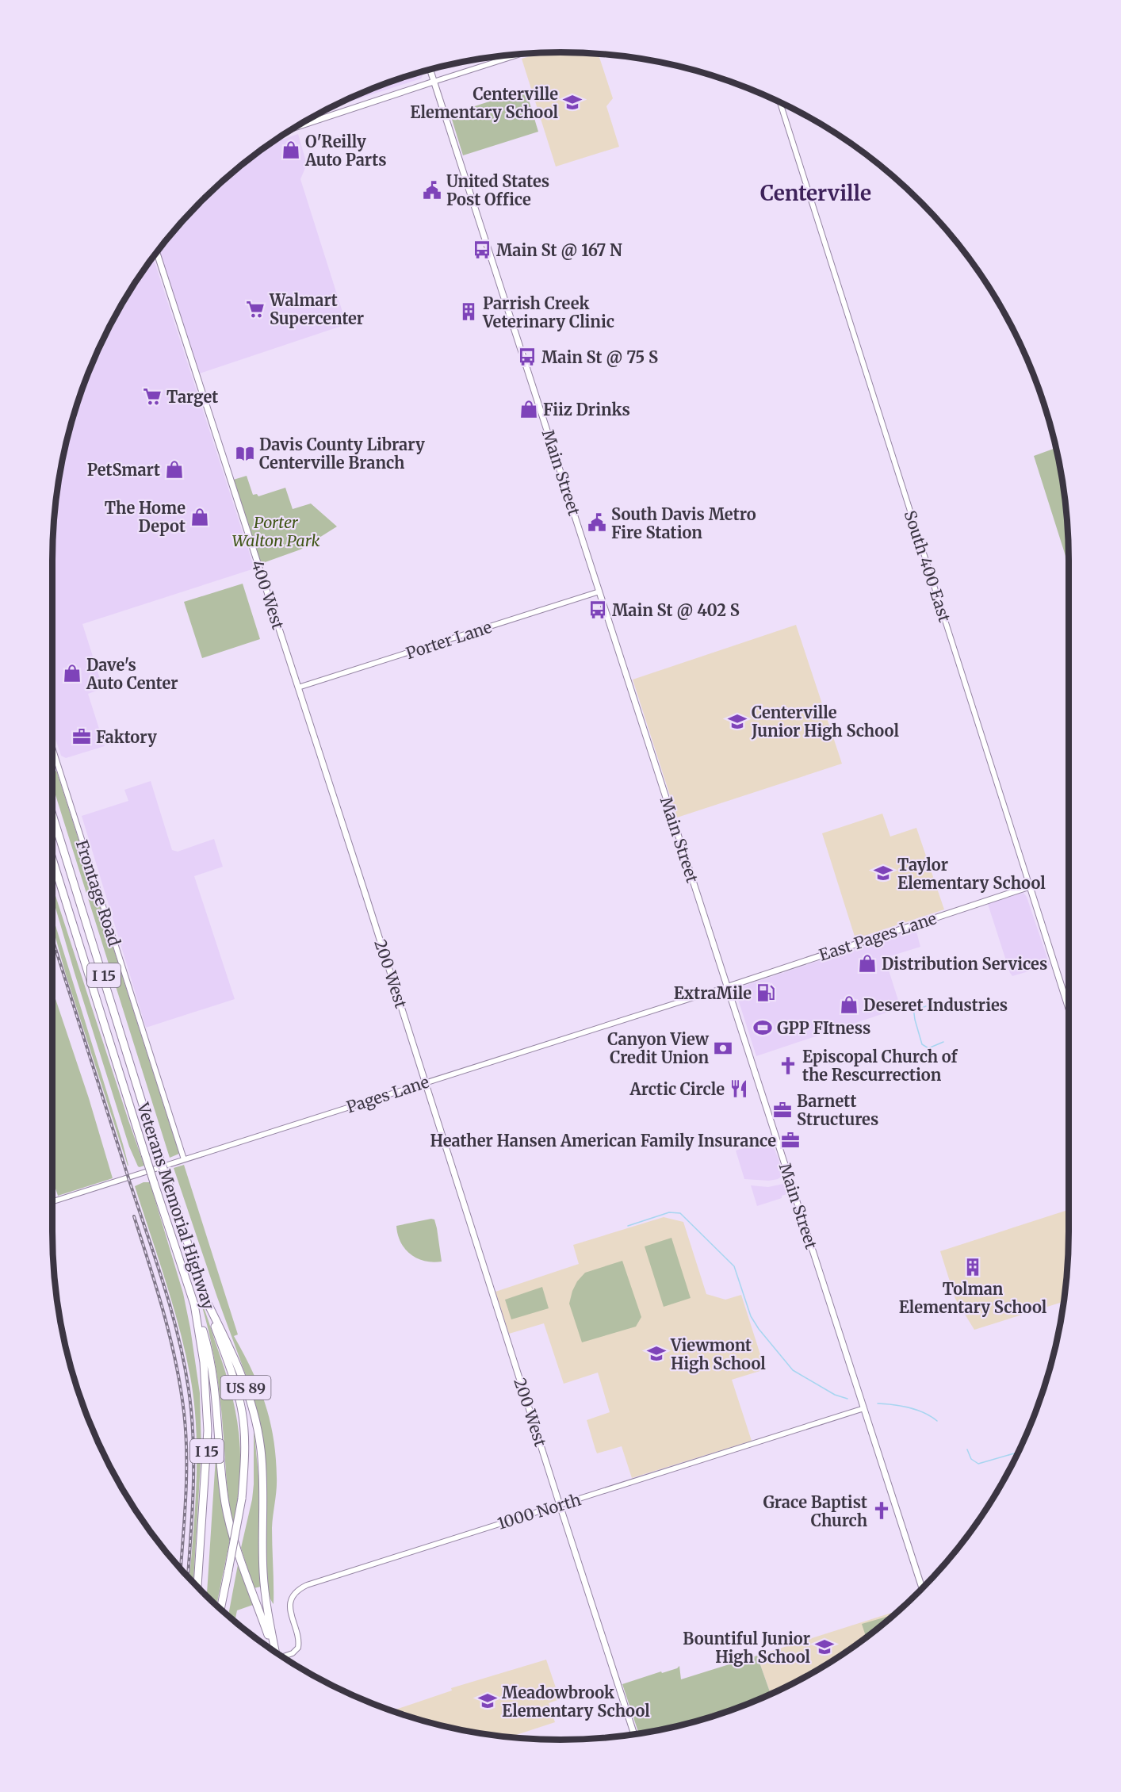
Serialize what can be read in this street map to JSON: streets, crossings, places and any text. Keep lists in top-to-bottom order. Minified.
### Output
{"streets":{"highway":["I 15","Veterans Memorial Highway","US 89"],"main road":["Main Street","400 West","East Pages Lane","200 West"],"street":["South 400 East","Porter Lane","Frontage Road","Pages Lane","1000 North"]},"crossings":[["Main Street","Porter Lane"],["Main Street","East Pages Lane"],["Main Street","Pages Lane"],["Main Street","1000 North"],["South 400 East","East Pages Lane"],["400 West","Porter Lane"],["400 West","200 West"],["Frontage Road","Pages Lane"],["East Pages Lane","Pages Lane"],["200 West","Pages Lane"],["200 West","1000 North"],["Veterans Memorial Highway","US 89"]],"districts":["Centerville"],"parks":["Porter Walton Park"],"places":{"school or university":["Centerville Elementary School","Centerville Junior High School","Taylor Elementary School","Viewmont High School","Bountiful Junior High School","Meadowbrook Elementary School"],"shop":["O'Reilly Auto Parts","Fiiz Drinks","PetSmart","The Home Depot","Dave's Auto Center","Distribution Services","Deseret Industries"],"public building":["United States Post Office","South Davis Metro Fire Station"],"bus stop":["Main St @ 167 N","Main St @ 75 S","Main St @ 402 S"],"supermarket":["Walmart Supercenter","Target"],"building":["Parrish Creek Veterinary Clinic","Tolman Elementary School"],"library":["Davis County Library Centerville Branch"],"office":["Faktory","Barnett Structures","Heather Hansen American Family Insurance"],"fuel station":["ExtraMile"],"sports":["GPP FItness"],"bank":["Canyon View Credit Union"],"church":["Episcopal Church of the Rescurrection","Grace Baptist Church"],"restaurant":["Arctic Circle"]}}
